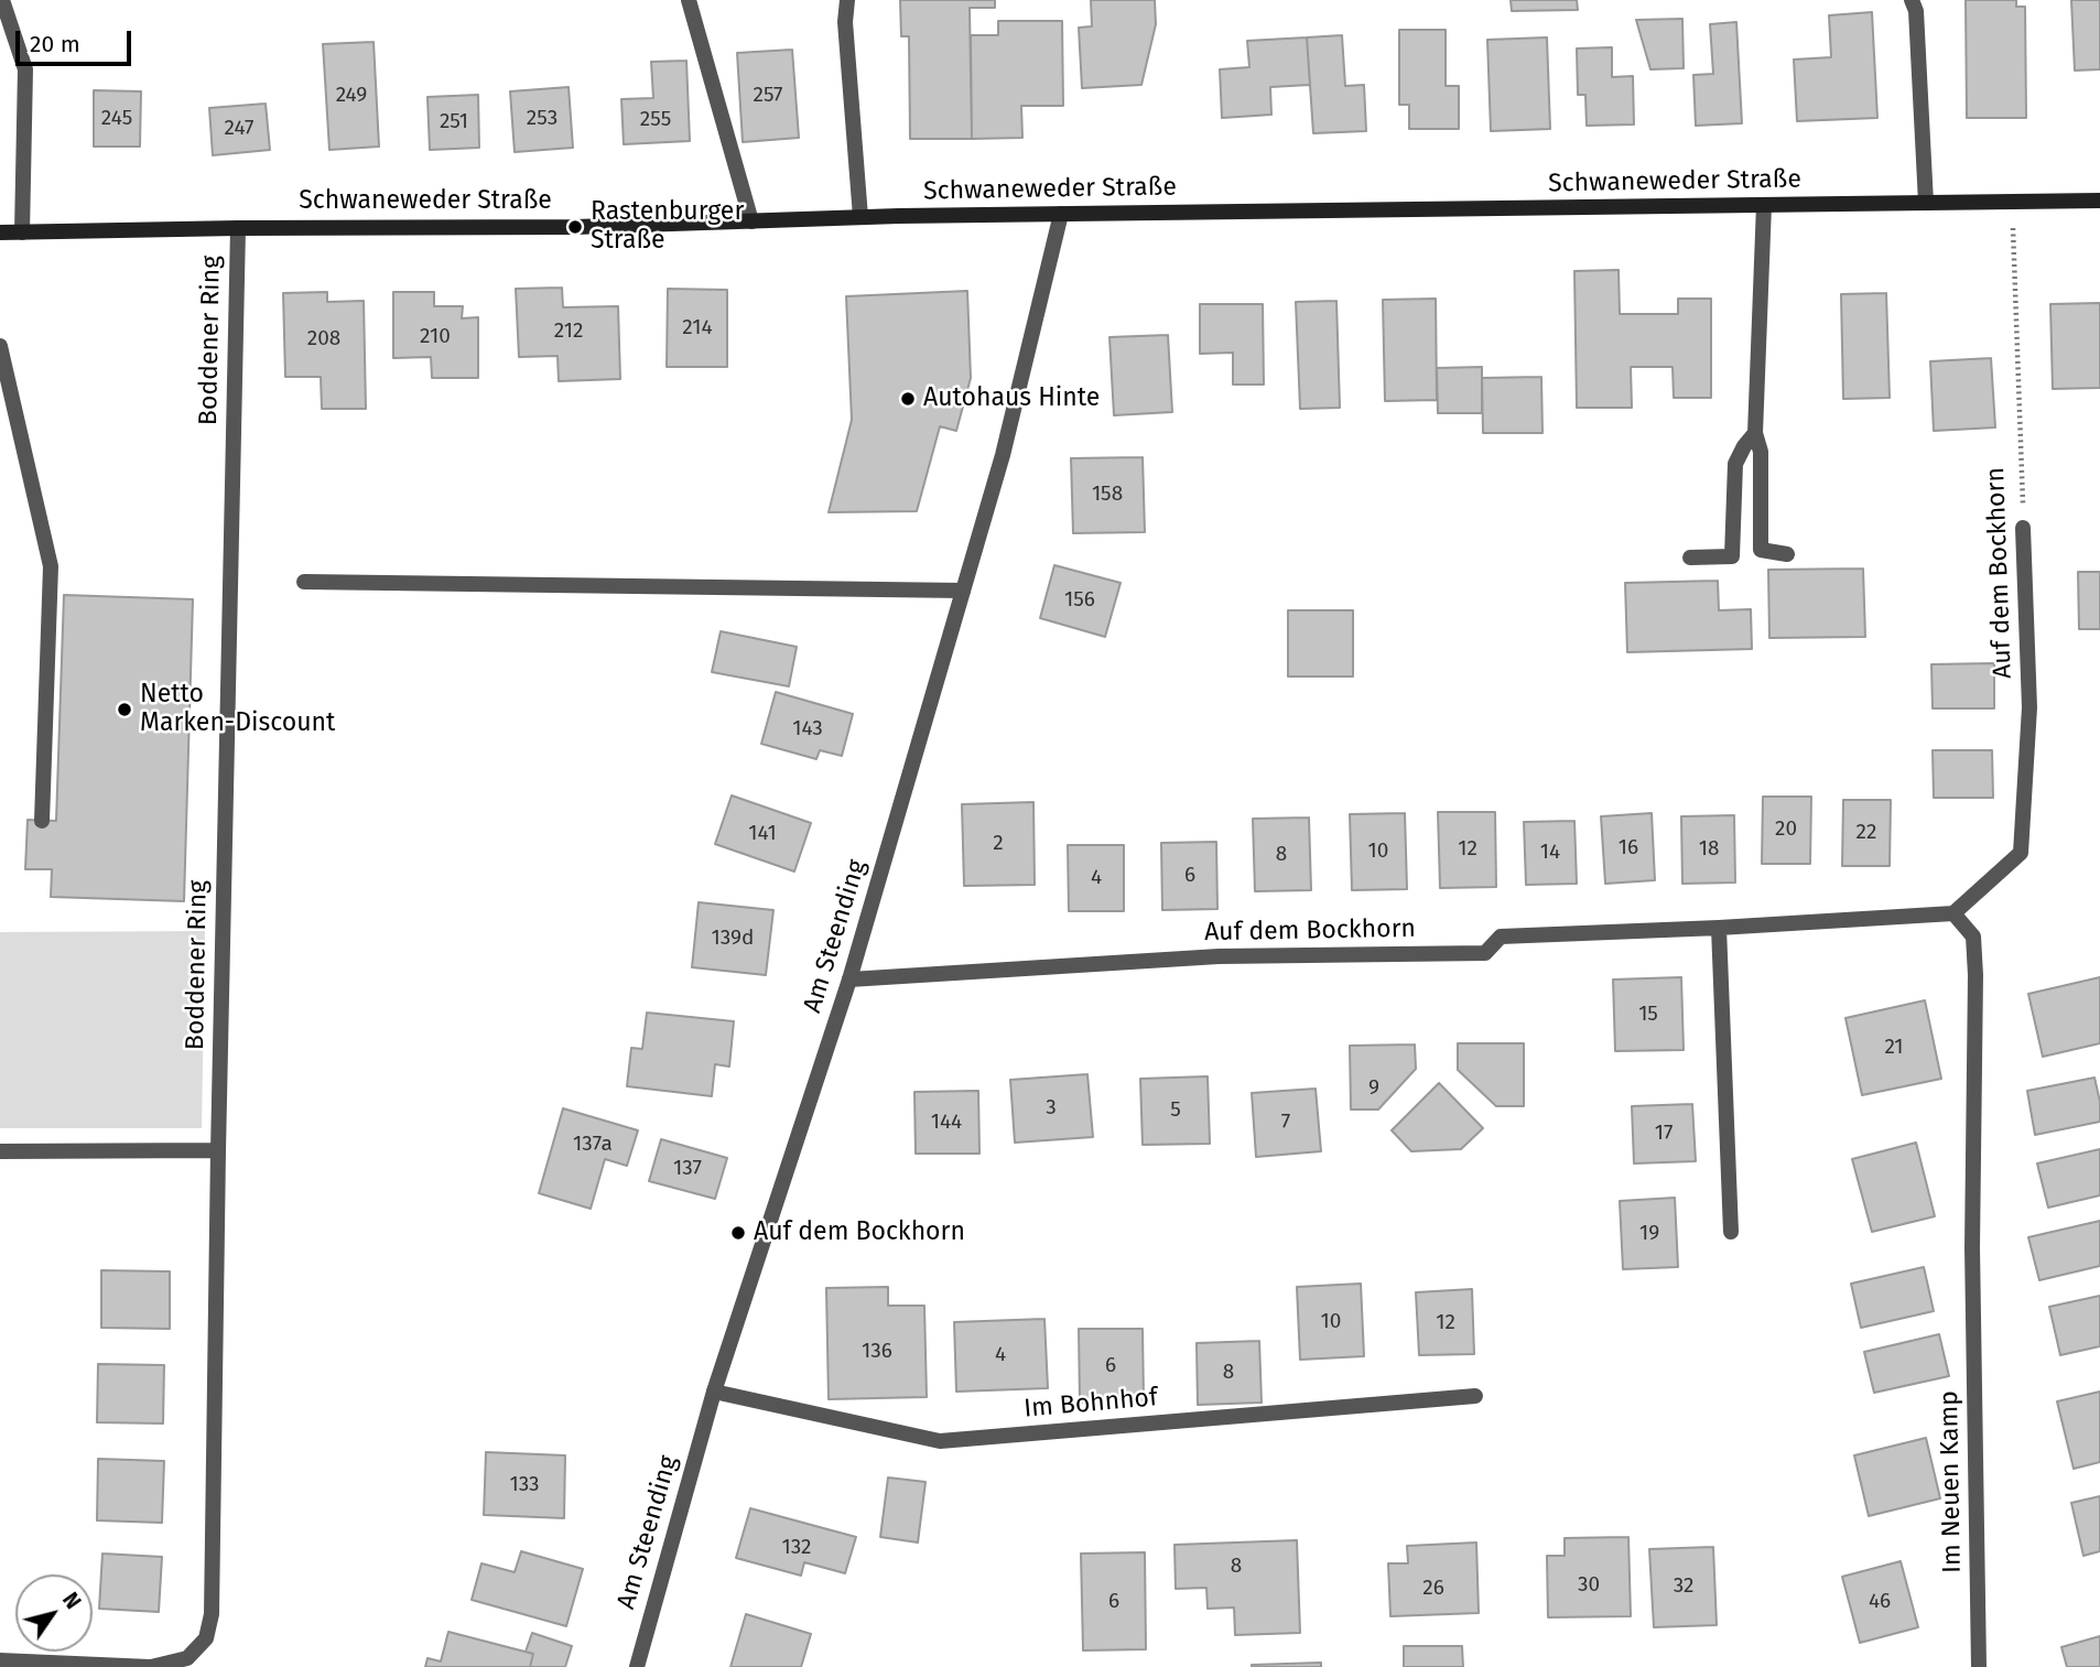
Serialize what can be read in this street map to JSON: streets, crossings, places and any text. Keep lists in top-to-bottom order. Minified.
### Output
{"streets":{"main road":["Schwaneweder Straße"],"street":["Boddener Ring","Auf dem Bockhorn","Am Steending","Im Bohnhof","Im Neuen Kamp"]},"crossings":[["Schwaneweder Straße","Boddener Ring"],["Schwaneweder Straße","Auf dem Bockhorn"],["Schwaneweder Straße","Am Steending"],["Auf dem Bockhorn","Am Steending"],["Auf dem Bockhorn","Im Neuen Kamp"],["Am Steending","Im Bohnhof"]],"places":["Rastenburger Straße","Autohaus Hinte","Netto Marken-Discount","Auf dem Bockhorn"],"house_numbers":["249","257","245","253","255","251","247","214","212","210","208","158","156","143","20","22","141","2","16","12","18","10","14","8","6","4","139d","15","21","9","3","5","144","7","17","137a","137","19","10","12","136","4","6","8","133","132","8","30","32","26","6","46"],"scale_bar":"20 m","north":"top right"}
